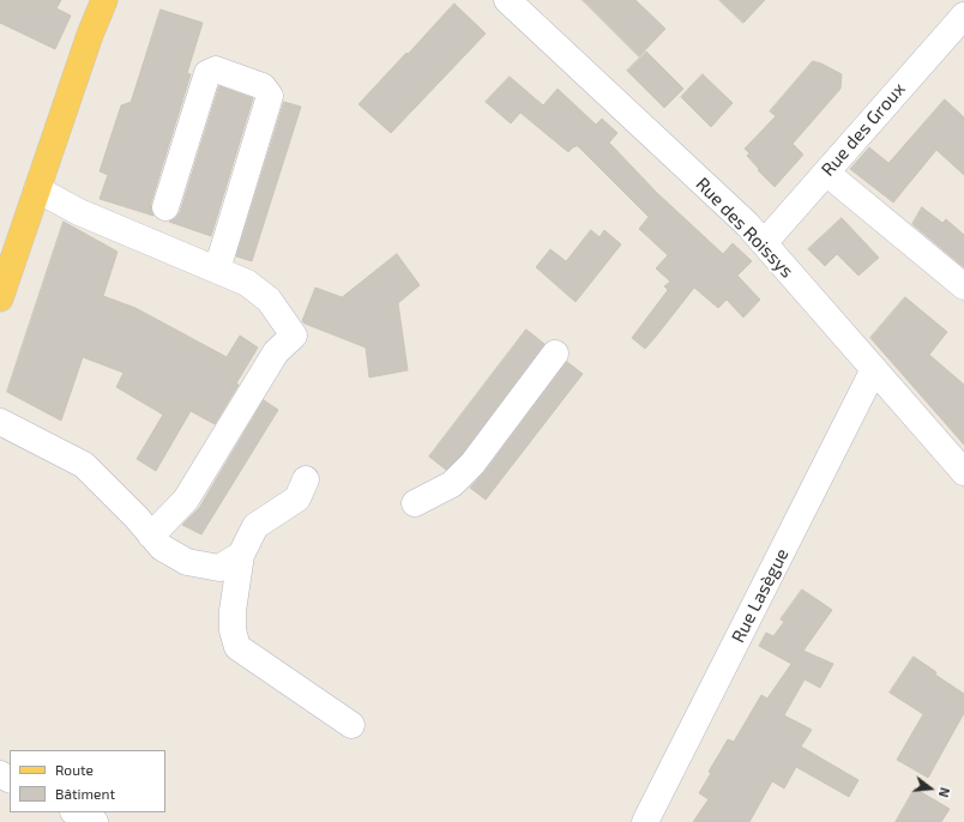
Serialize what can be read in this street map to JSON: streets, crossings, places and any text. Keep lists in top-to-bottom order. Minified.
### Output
{"streets":{"street":["Rue des Groux","Rue des Roissys","Rue Lasègue"]},"crossings":[["Rue des Groux","Rue des Roissys"],["Rue des Roissys","Rue Lasègue"]],"legend":["Route","Bâtiment"],"north":"right"}
